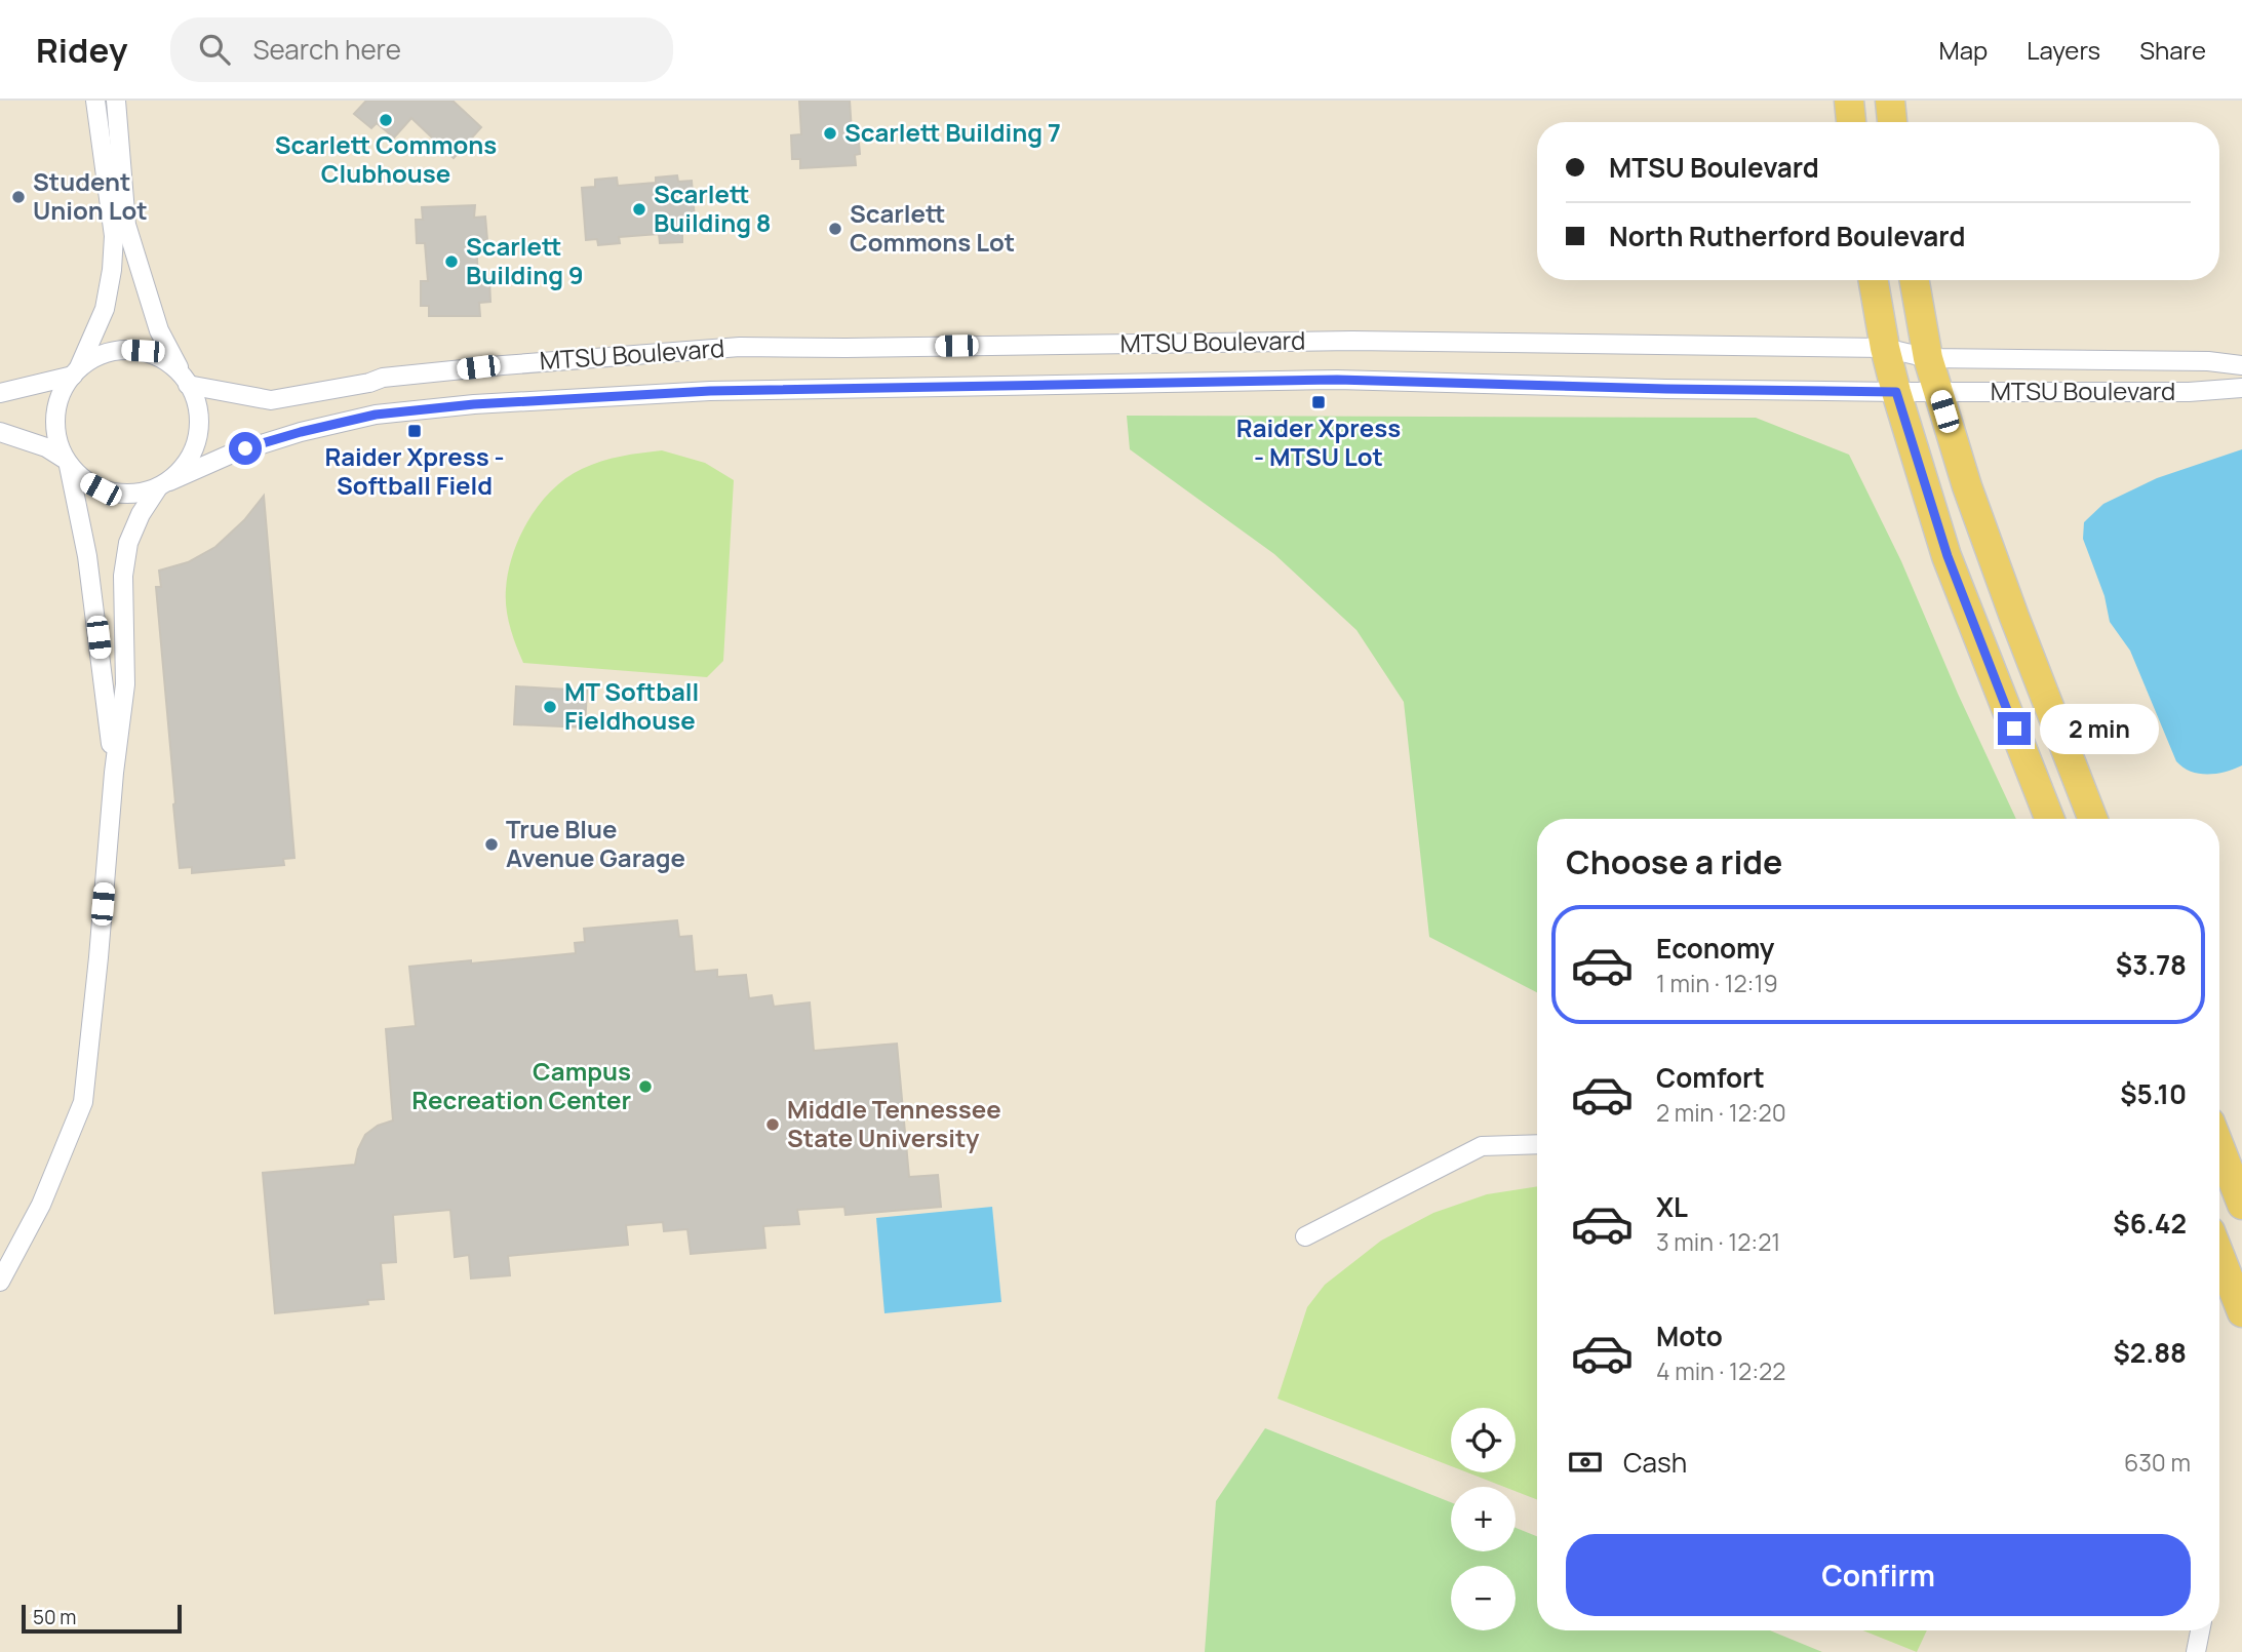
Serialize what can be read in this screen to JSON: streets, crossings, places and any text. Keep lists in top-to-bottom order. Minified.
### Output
{"streets":{"street":["MTSU Boulevard"]},"places":{"other":["Scarlett Commons Clubhouse","Scarlett Building 7","Student Union Lot","Scarlett Building 8","Scarlett Commons Lot","Scarlett Building 9","MT Softball Fieldhouse","True Blue Avenue Garage","Campus Recreation Center","Middle Tennessee State University"],"transit":["Raider Xpress - MTSU Lot","Raider Xpress - Softball Field"]},"scale_bar":"50 m","page":{"header":"Ridey","search":"Search here","nav":["Map","Layers","Share"],"banner":["MTSU Boulevard","North Rutherford Boulevard"],"bubble":"2 min","heading":"Choose a ride","list":[{"name":"Economy","note":"1 min · 12:19","value":"$3.78"},{"name":"Comfort","note":"2 min · 12:20","value":"$5.10"},{"name":"XL","note":"3 min · 12:21","value":"$6.42"},{"name":"Moto","note":"4 min · 12:22","value":"$2.88"}],"map_buttons":["+","−"],"pay":["Cash","630 m"],"buttons":"Confirm","scale":"50 m"}}
